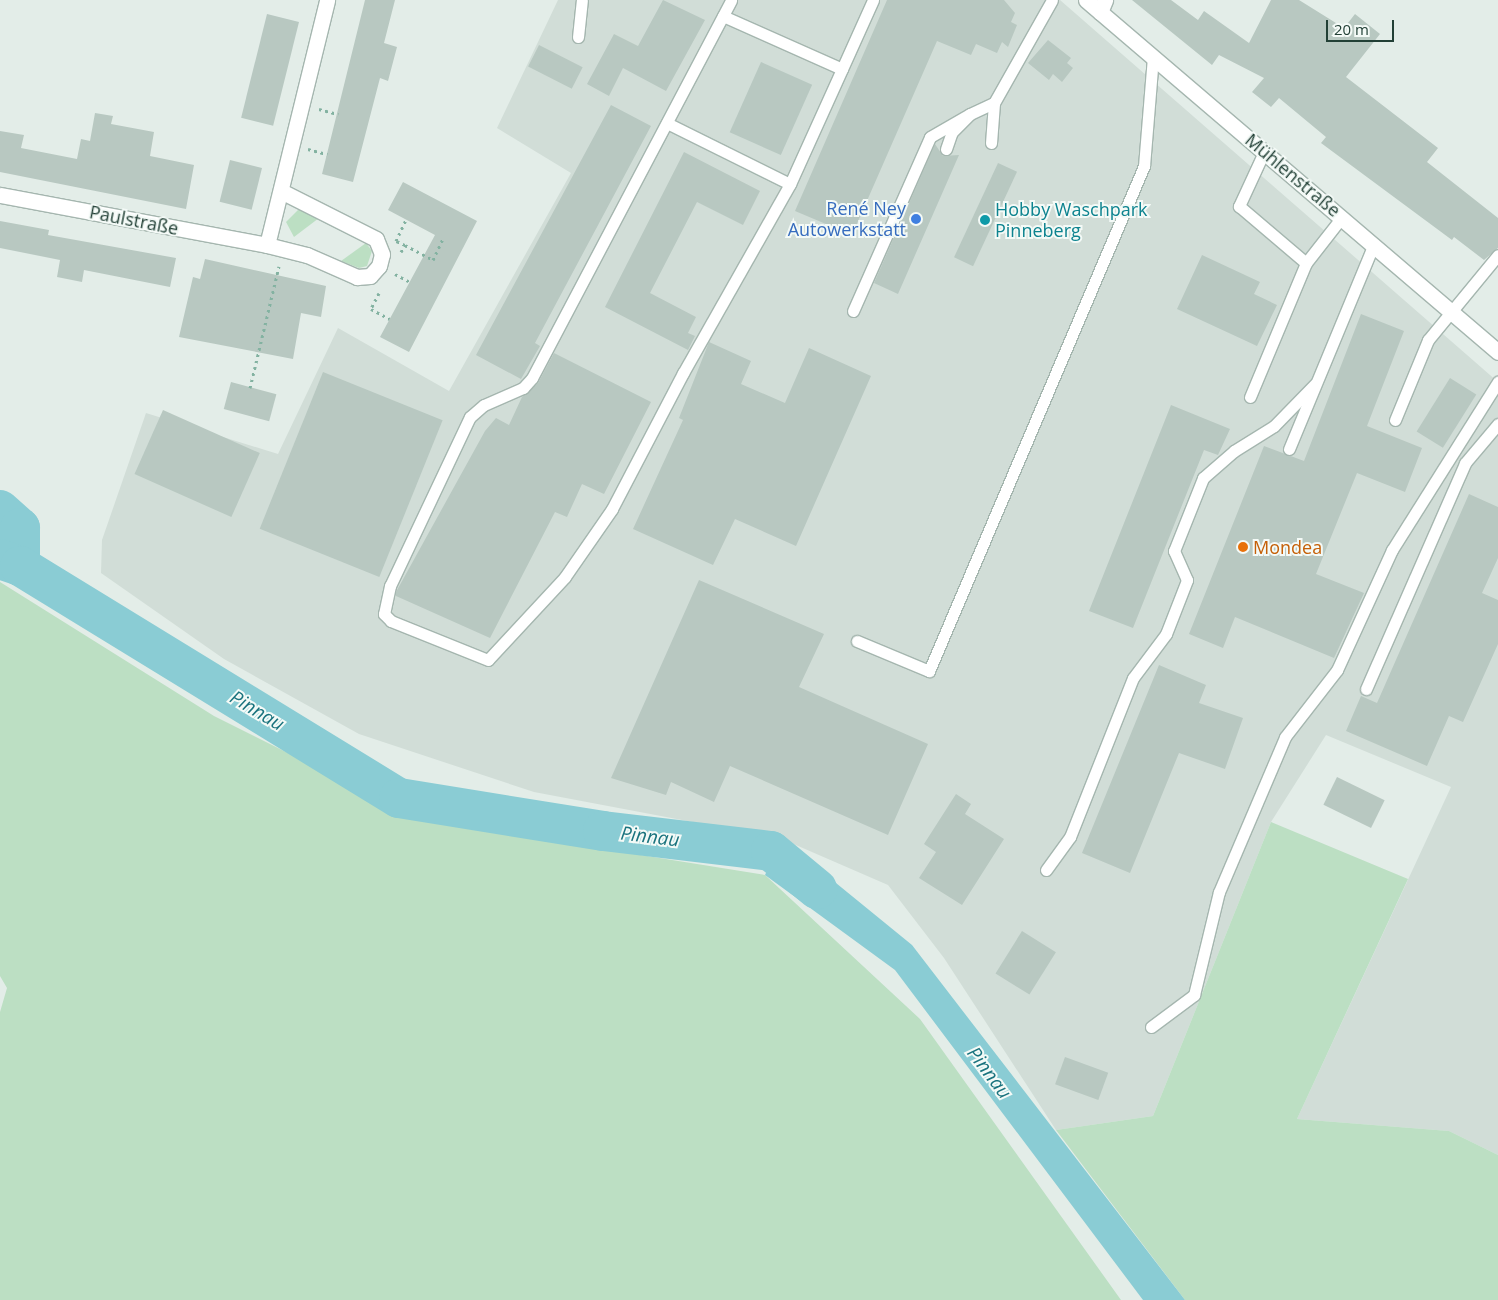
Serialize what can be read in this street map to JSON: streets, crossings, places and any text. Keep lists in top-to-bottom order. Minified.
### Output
{"streets":{"street":["Mühlenstraße","Paulstraße"]},"water":["Pinnau"],"places":["René Ney Autowerkstatt","Hobby Waschpark Pinneberg","Mondea"],"scale_bar":"20 m"}
